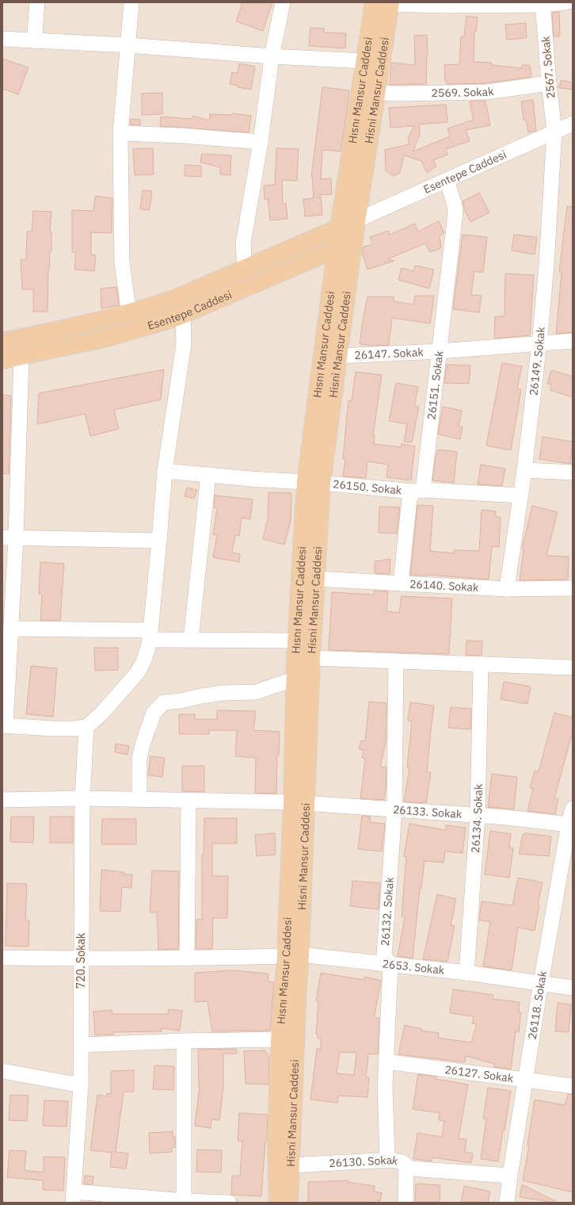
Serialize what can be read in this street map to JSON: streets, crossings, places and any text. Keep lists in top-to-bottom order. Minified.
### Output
{"streets":{"main road":["Hısnı Mansur Caddesi","Hisni Mansur Caddesi","Esentepe Caddesi"],"street":["2567. Sokak","2569. Sokak","26147. Sokak","26149. Sokak","26151. Sokak","26150. Sokak","26140. Sokak","26133. Sokak","26134. Sokak","26132. Sokak","720. Sokak","2653. Sokak","26118. Sokak","26127. Sokak","26130. Sokak"]},"crossings":[["2567. Sokak","2569. Sokak"],["2567. Sokak","Esentepe Caddesi"],["2567. Sokak","26149. Sokak"],["Hısnı Mansur Caddesi","Hisni Mansur Caddesi"],["Hısnı Mansur Caddesi","Esentepe Caddesi"],["Hısnı Mansur Caddesi","26150. Sokak"],["Hısnı Mansur Caddesi","26133. Sokak"],["Hısnı Mansur Caddesi","2653. Sokak"],["Hisni Mansur Caddesi","2569. Sokak"],["Hisni Mansur Caddesi","Esentepe Caddesi"],["Hisni Mansur Caddesi","26147. Sokak"],["Hisni Mansur Caddesi","26150. Sokak"],["Hisni Mansur Caddesi","26140. Sokak"],["Hisni Mansur Caddesi","26133. Sokak"],["Hisni Mansur Caddesi","2653. Sokak"],["Hisni Mansur Caddesi","26130. Sokak"],["Esentepe Caddesi","26149. Sokak"],["Esentepe Caddesi","26151. Sokak"],["26147. Sokak","26149. Sokak"],["26147. Sokak","26151. Sokak"],["26149. Sokak","26150. Sokak"],["26149. Sokak","26140. Sokak"],["26151. Sokak","26150. Sokak"],["26151. Sokak","26140. Sokak"],["26133. Sokak","26134. Sokak"],["26133. Sokak","26132. Sokak"],["26133. Sokak","720. Sokak"],["26133. Sokak","26118. Sokak"],["26134. Sokak","2653. Sokak"],["26132. Sokak","2653. Sokak"],["26132. Sokak","26127. Sokak"],["26132. Sokak","26130. Sokak"],["720. Sokak","2653. Sokak"],["2653. Sokak","26118. Sokak"],["26118. Sokak","26127. Sokak"],["26118. Sokak","26130. Sokak"]]}
